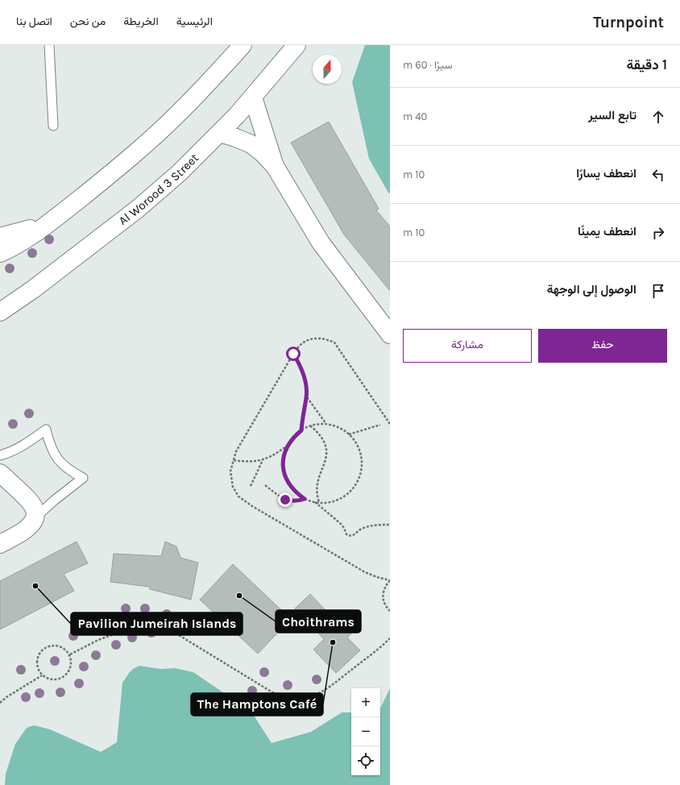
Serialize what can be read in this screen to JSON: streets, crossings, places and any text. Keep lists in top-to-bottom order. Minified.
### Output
{"streets":{"street":["Al Worood 3 Street"]},"places":["Pavilion Jumeirah Islands","Choithrams","The Hamptons Café"],"north":"top","page":{"header":"Turnpoint","nav":["الرئيسية","الخريطة","من نحن","اتصل بنا"],"heading":["1 دقيقة","سيرًا · 60 m"],"list":[["تابع السير","40 m"],["انعطف يسارًا","10 m"],["انعطف يمينًا","10 m"],"الوصول إلى الوجهة"],"buttons":["حفظ","مشاركة"],"map_buttons":["+","−"]}}
